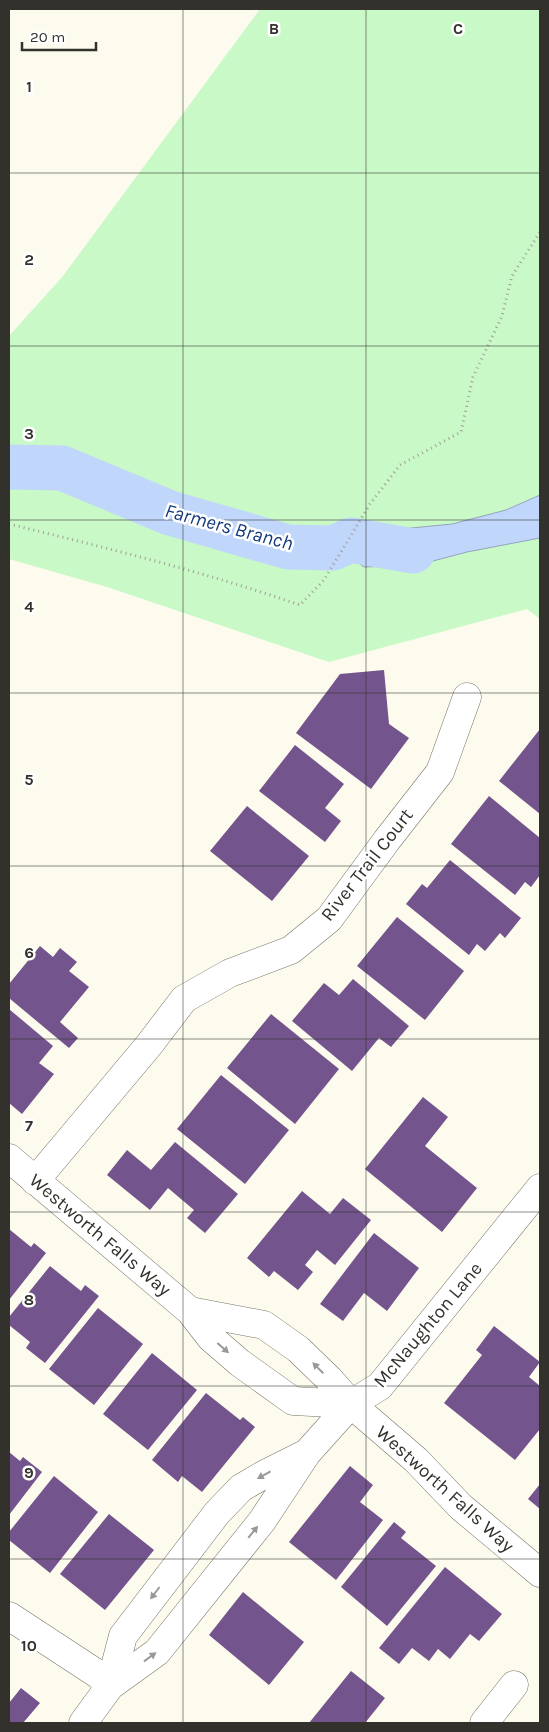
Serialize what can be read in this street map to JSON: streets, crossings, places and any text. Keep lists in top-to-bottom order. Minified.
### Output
{"streets":{"street":["River Trail Court","Westworth Falls Way","McNaughton Lane"]},"crossings":[["River Trail Court","Westworth Falls Way"],["Westworth Falls Way","McNaughton Lane"]],"water":["Farmers Branch"],"scale_bar":"20 m","grid":{"columns":["B","C"],"rows":["1","2","3","4","5","6","7","8","9","10"]}}
